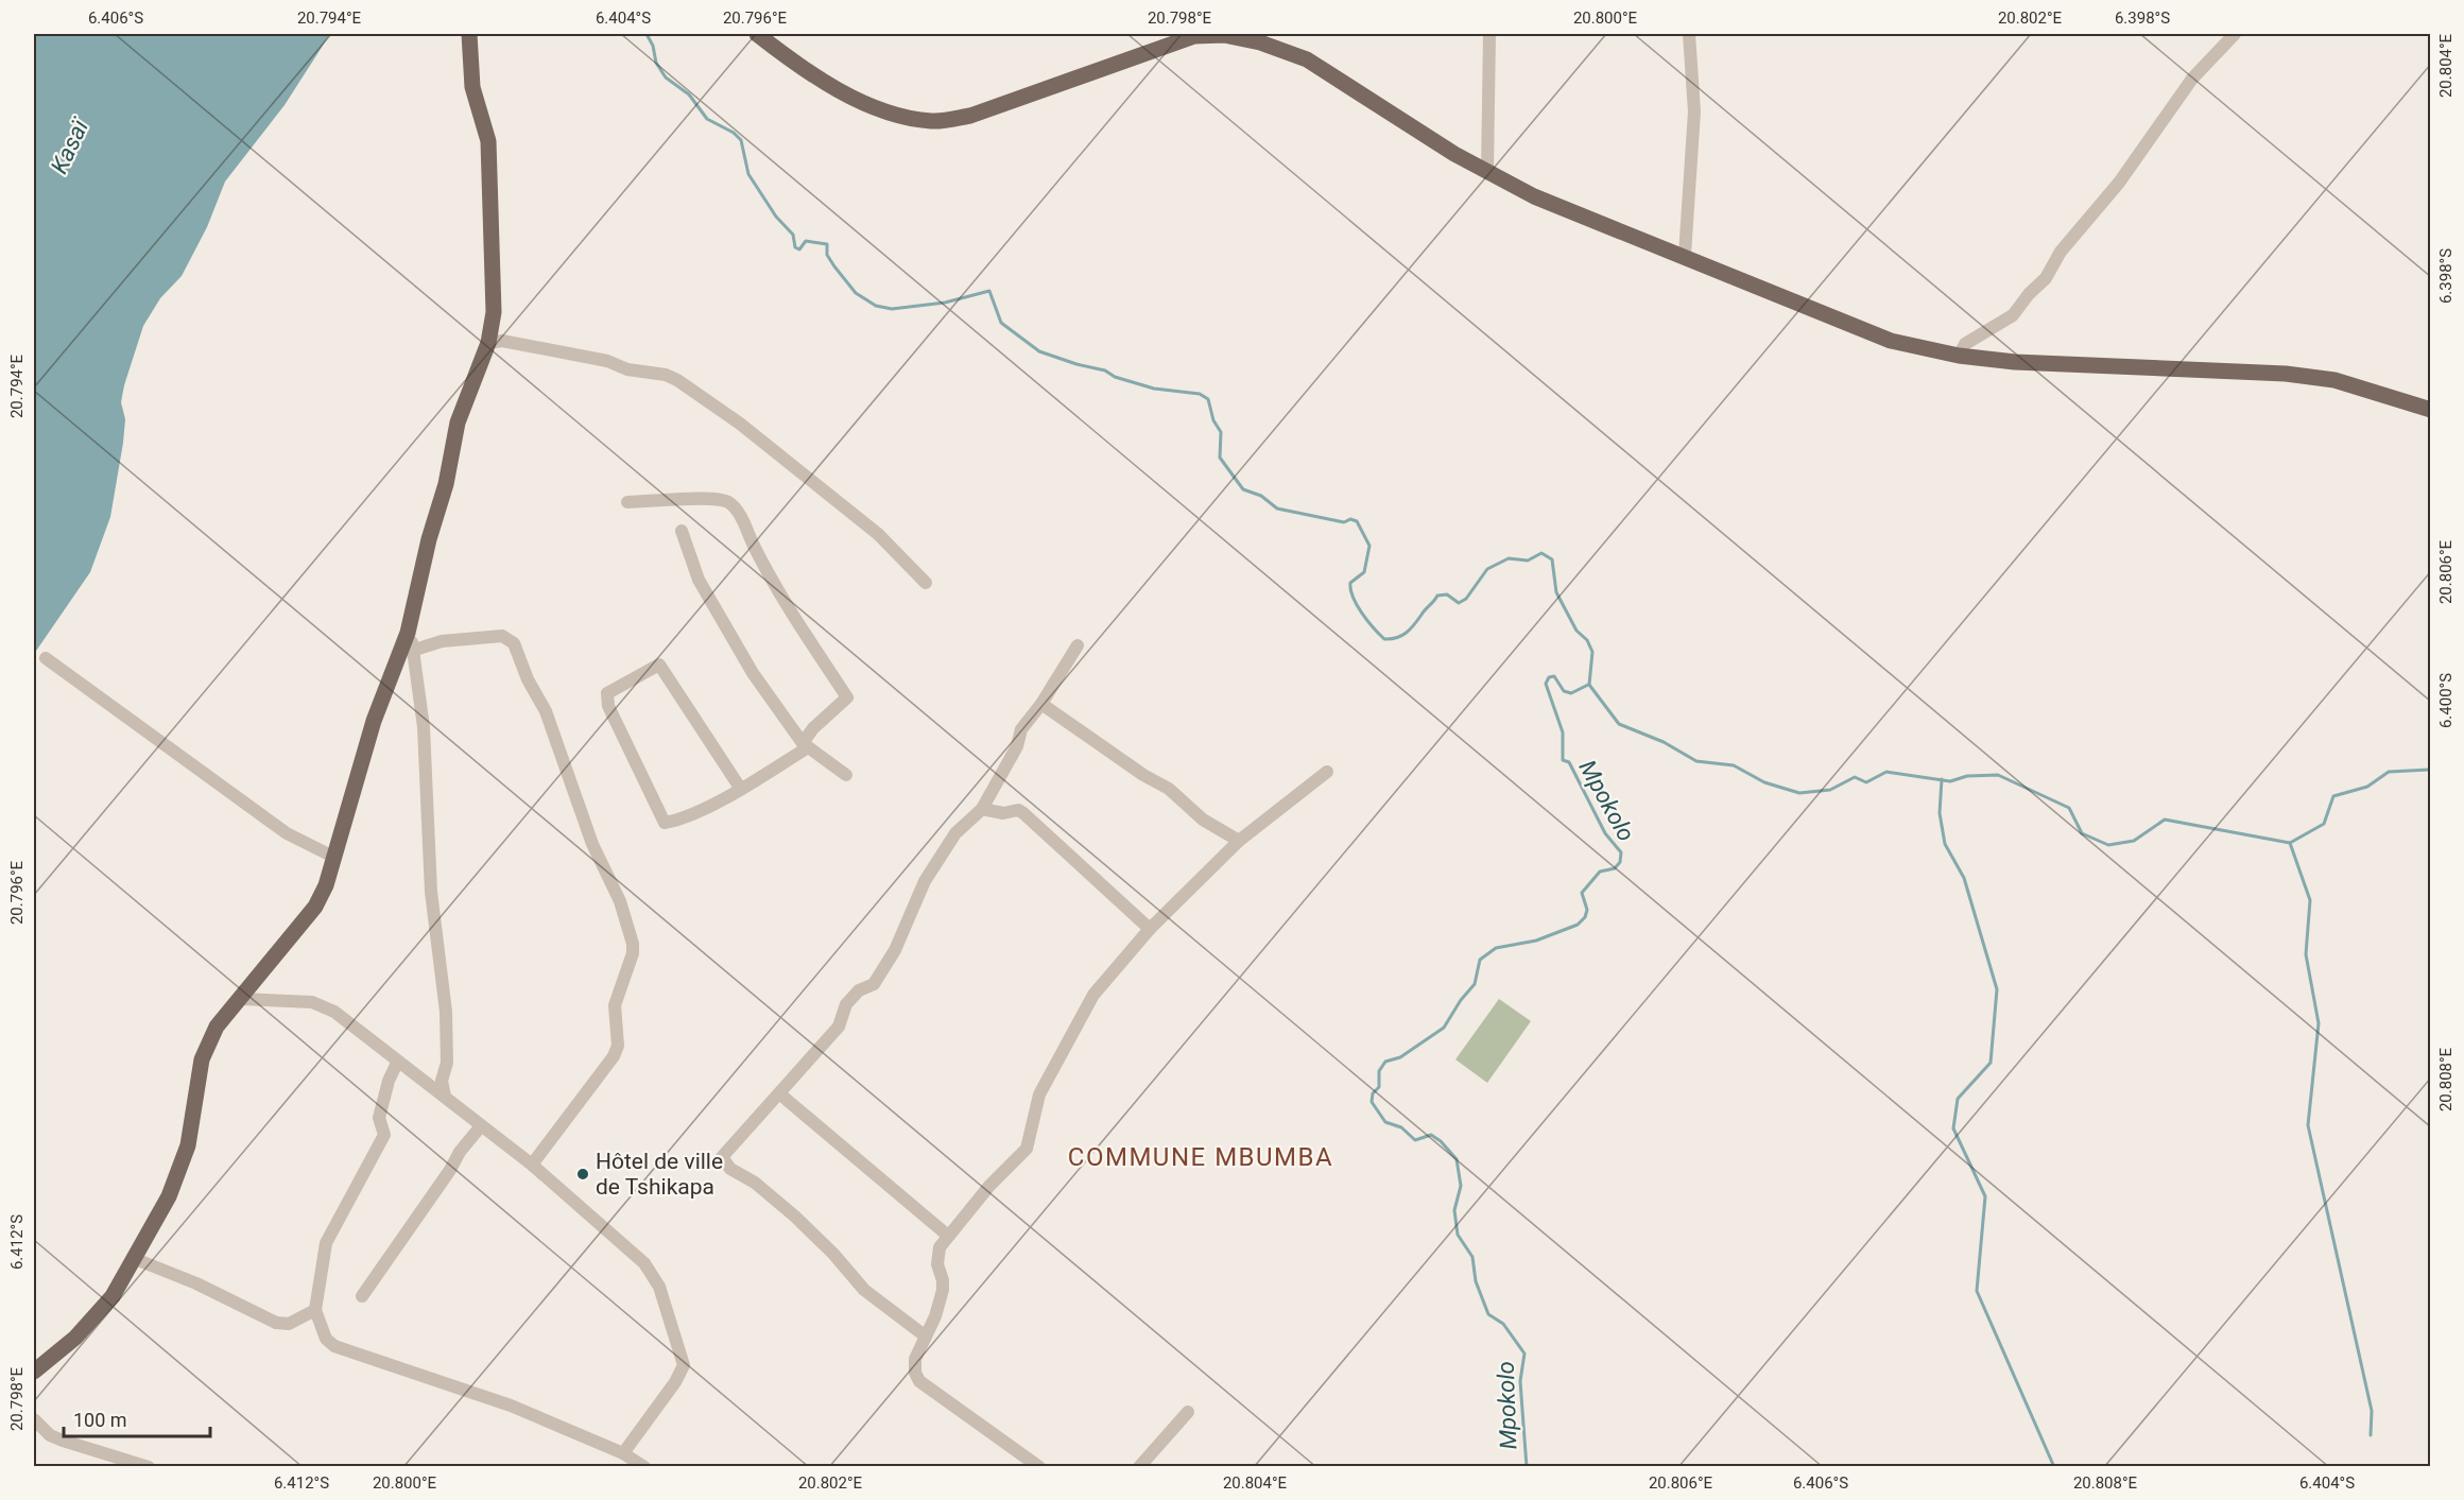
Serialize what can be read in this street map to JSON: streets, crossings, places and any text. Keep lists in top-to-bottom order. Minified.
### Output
{"districts":["COMMUNE MBUMBA"],"water":["Kasaï","Mpokolo"],"places":["Hôtel de ville de Tshikapa"],"scale_bar":"100 m","coordinates":["6.406°S","20.794°E","6.404°S","20.796°E","20.798°E","20.800°E","20.802°E","6.398°S","20.804°E","20.806°E","6.400°S","20.808°E","6.412°S"]}
